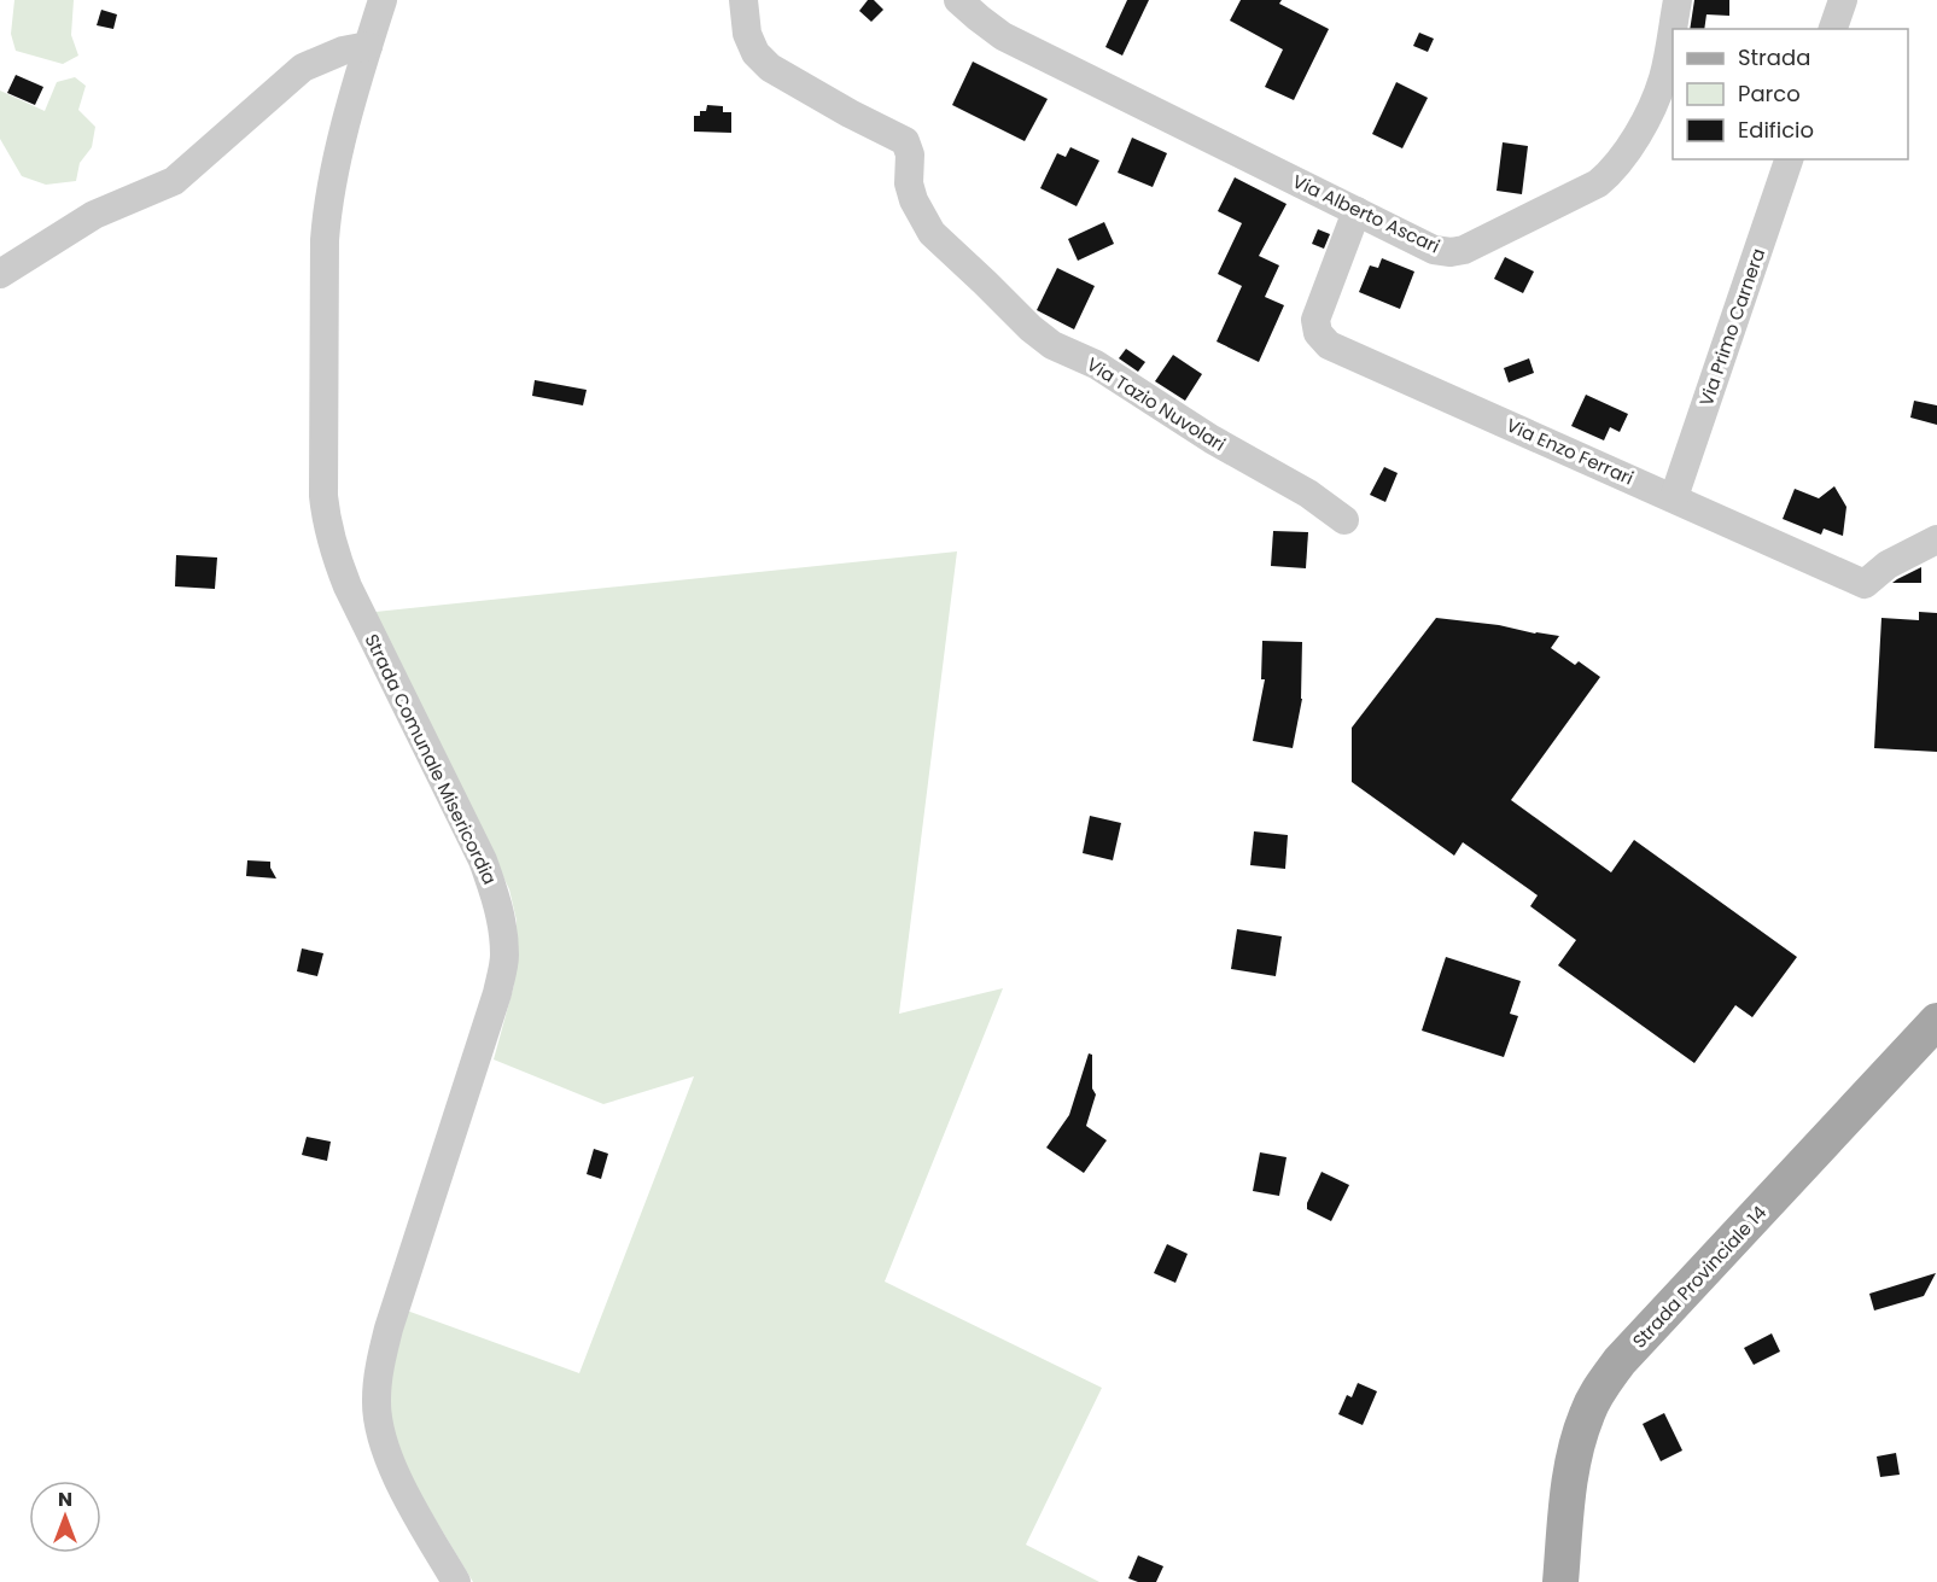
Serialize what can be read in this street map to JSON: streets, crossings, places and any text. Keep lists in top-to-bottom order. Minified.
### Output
{"streets":{"main road":["Strada Provinciale 14"],"street":["Via Alberto Ascari","Via Primo Carnera","Via Tazio Nuvolari","Via Enzo Ferrari","Strada Comunale Misericordia"]},"crossings":[["Via Alberto Ascari","Via Enzo Ferrari"],["Via Primo Carnera","Via Enzo Ferrari"]],"legend":["Strada","Parco","Edificio"],"north":"top"}
